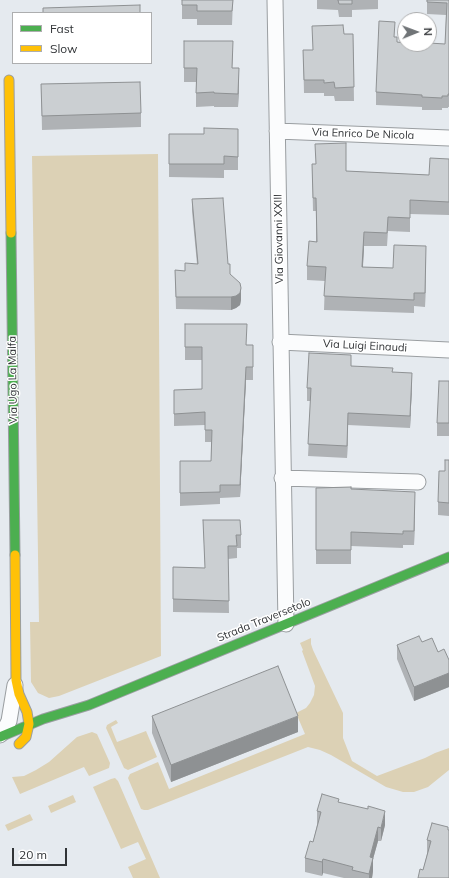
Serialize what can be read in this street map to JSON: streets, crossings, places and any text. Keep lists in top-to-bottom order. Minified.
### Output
{"streets":{"street":["Via Enrico De Nicola","Via Giovanni XXIII","Via Luigi Einaudi","Via Ugo La Malfa","Strada Traversetolo"]},"crossings":[["Via Enrico De Nicola","Via Giovanni XXIII"],["Via Giovanni XXIII","Via Luigi Einaudi"],["Via Giovanni XXIII","Strada Traversetolo"],["Via Ugo La Malfa","Strada Traversetolo"]],"legend":["Fast","Slow"],"scale_bar":"20 m","north":"right"}
